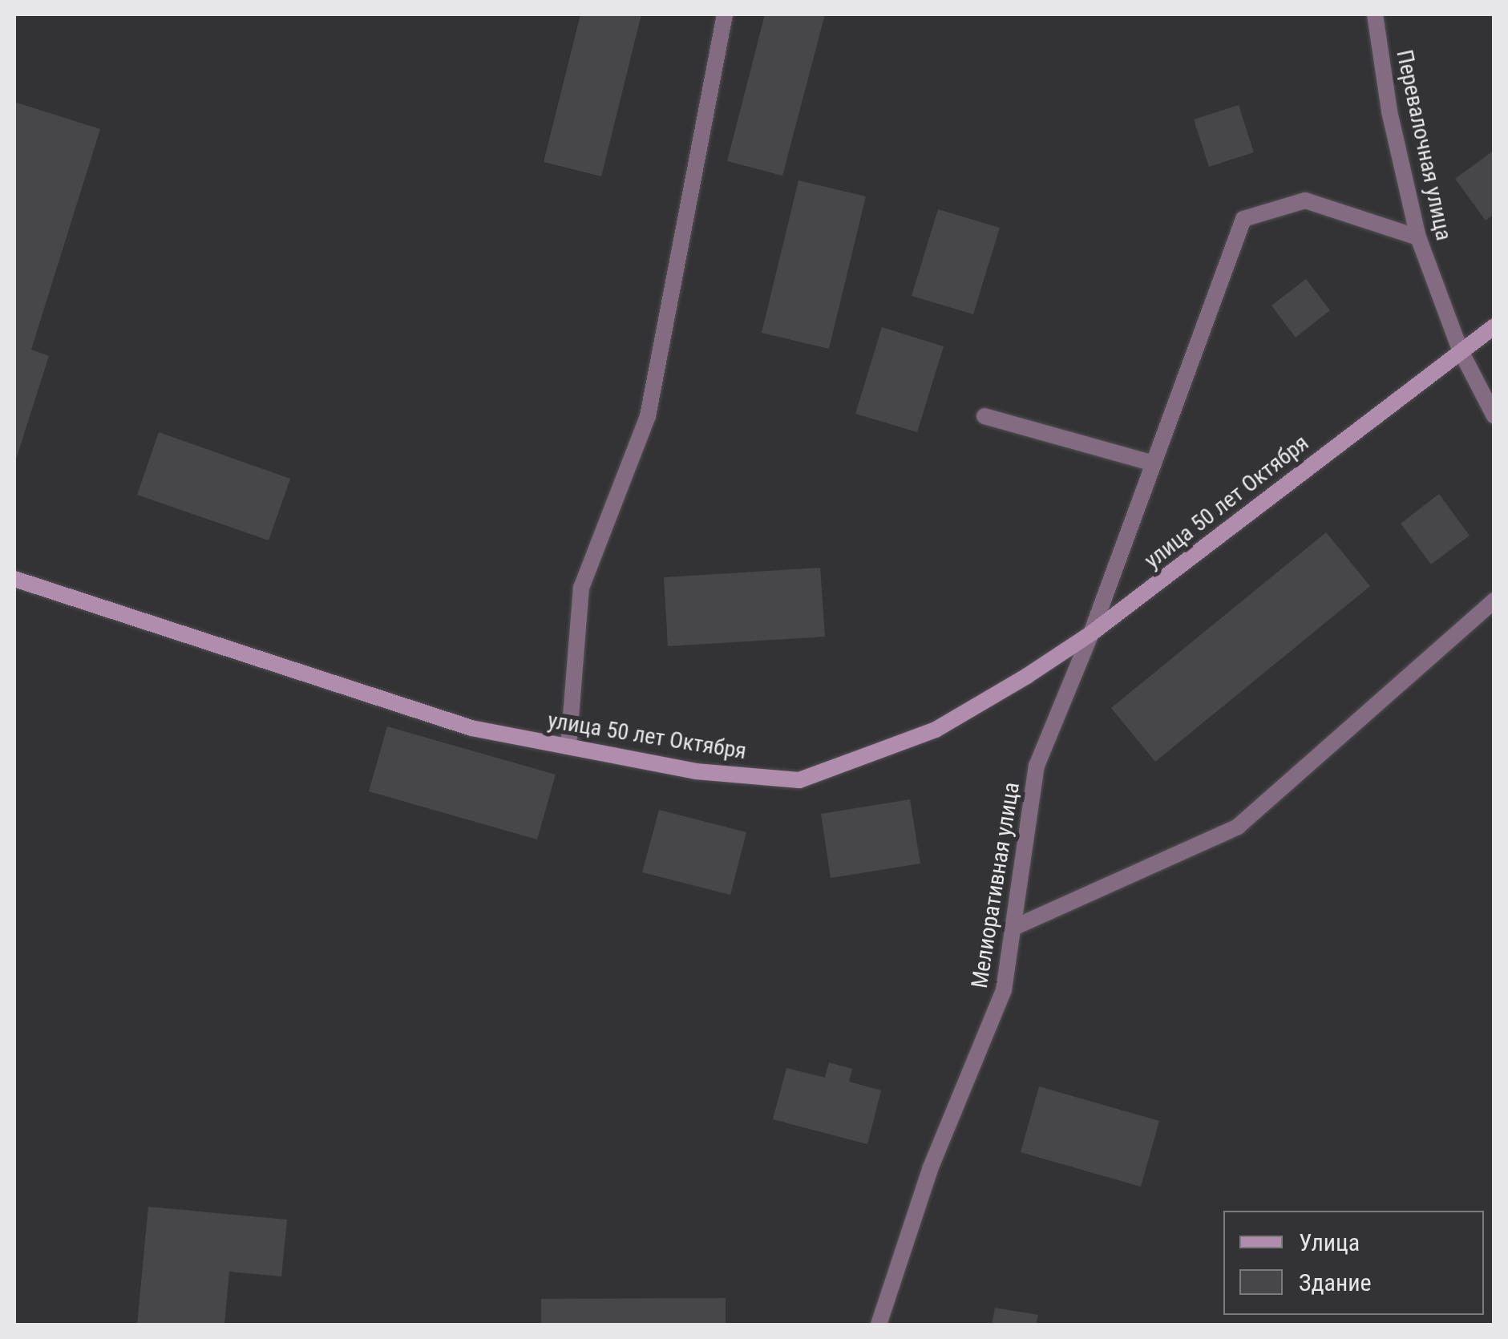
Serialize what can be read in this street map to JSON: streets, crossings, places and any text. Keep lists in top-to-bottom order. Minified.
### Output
{"streets":{"main road":["улица 50 лет Октября"],"street":["Перевалочная улица","Мелиоративная улица"]},"crossings":[["Перевалочная улица","улица 50 лет Октября"],["Перевалочная улица","Мелиоративная улица"],["улица 50 лет Октября","Мелиоративная улица"]],"legend":["Улица","Здание"]}
